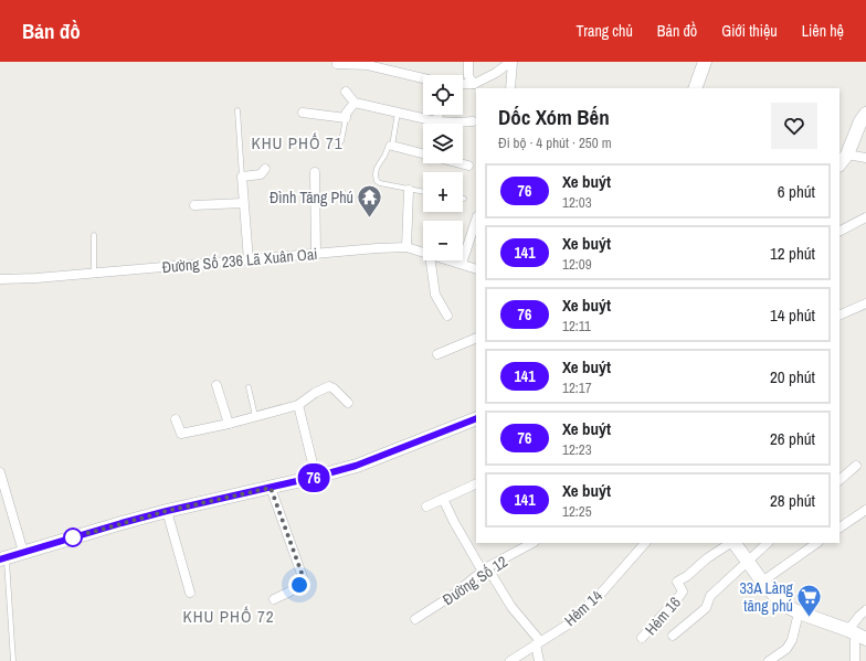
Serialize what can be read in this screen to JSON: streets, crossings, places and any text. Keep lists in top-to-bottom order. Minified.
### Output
{"streets":{"street":["Đường Số 236 Lã Xuân Oai","Đường Số 12","Hẻm 14","Hẻm 16"]},"districts":["KHU PHỐ 71","KHU PHỐ 72"],"places":{"temple":["Đình Tăng Phú"],"supermarket":["33A Làng tăng phú"]},"lines":["bus line 76"],"page":{"header":"Bản đồ","nav":["Trang chủ","Bản đồ","Giới thiệu","Liên hệ"],"on_map":"76","map_buttons":["+","−"],"heading":["Dốc Xóm Bến","Đi bộ · 4 phút · 250 m"],"list":[{"mark":"76","name":"Xe buýt","note":"12:03","value":"6 phút"},{"mark":"141","name":"Xe buýt","note":"12:09","value":"12 phút"},{"mark":"76","name":"Xe buýt","note":"12:11","value":"14 phút"},{"mark":"141","name":"Xe buýt","note":"12:17","value":"20 phút"},{"mark":"76","name":"Xe buýt","note":"12:23","value":"26 phút"},{"mark":"141","name":"Xe buýt","note":"12:25","value":"28 phút"}]}}
